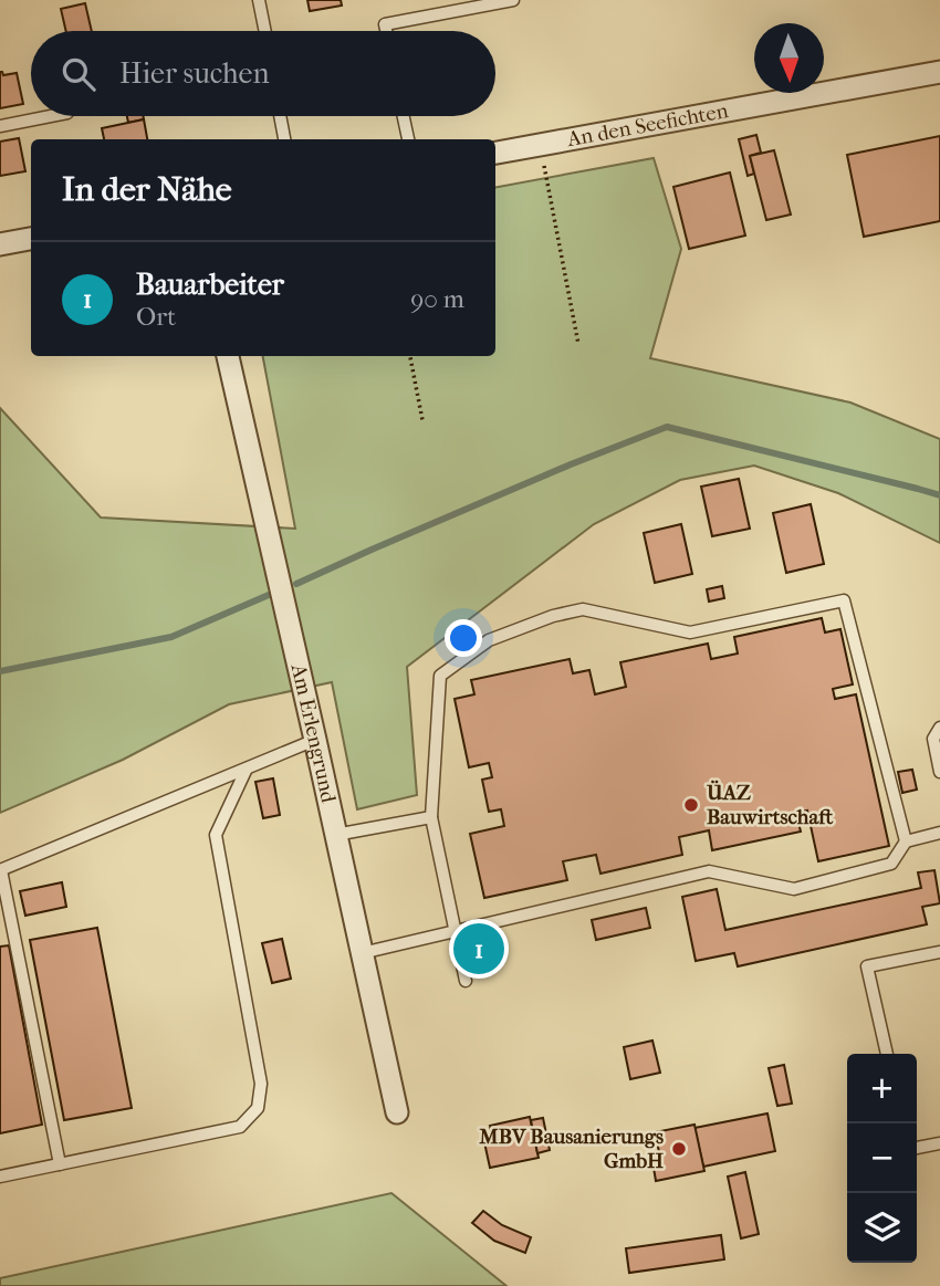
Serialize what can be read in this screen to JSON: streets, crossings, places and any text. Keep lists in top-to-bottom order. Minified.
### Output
{"streets":{"street":["An den Seefichten","Am Erlengrund"]},"places":["ÜAZ Bauwirtschaft","MBV Bausanierungs GmbH"],"north":"bottom","page":{"search":"Hier suchen","heading":"In der Nähe","list":[{"mark":"1","name":"Bauarbeiter","note":"Ort","value":"90 m"}],"pins":"1","map_buttons":["+","−"]}}
